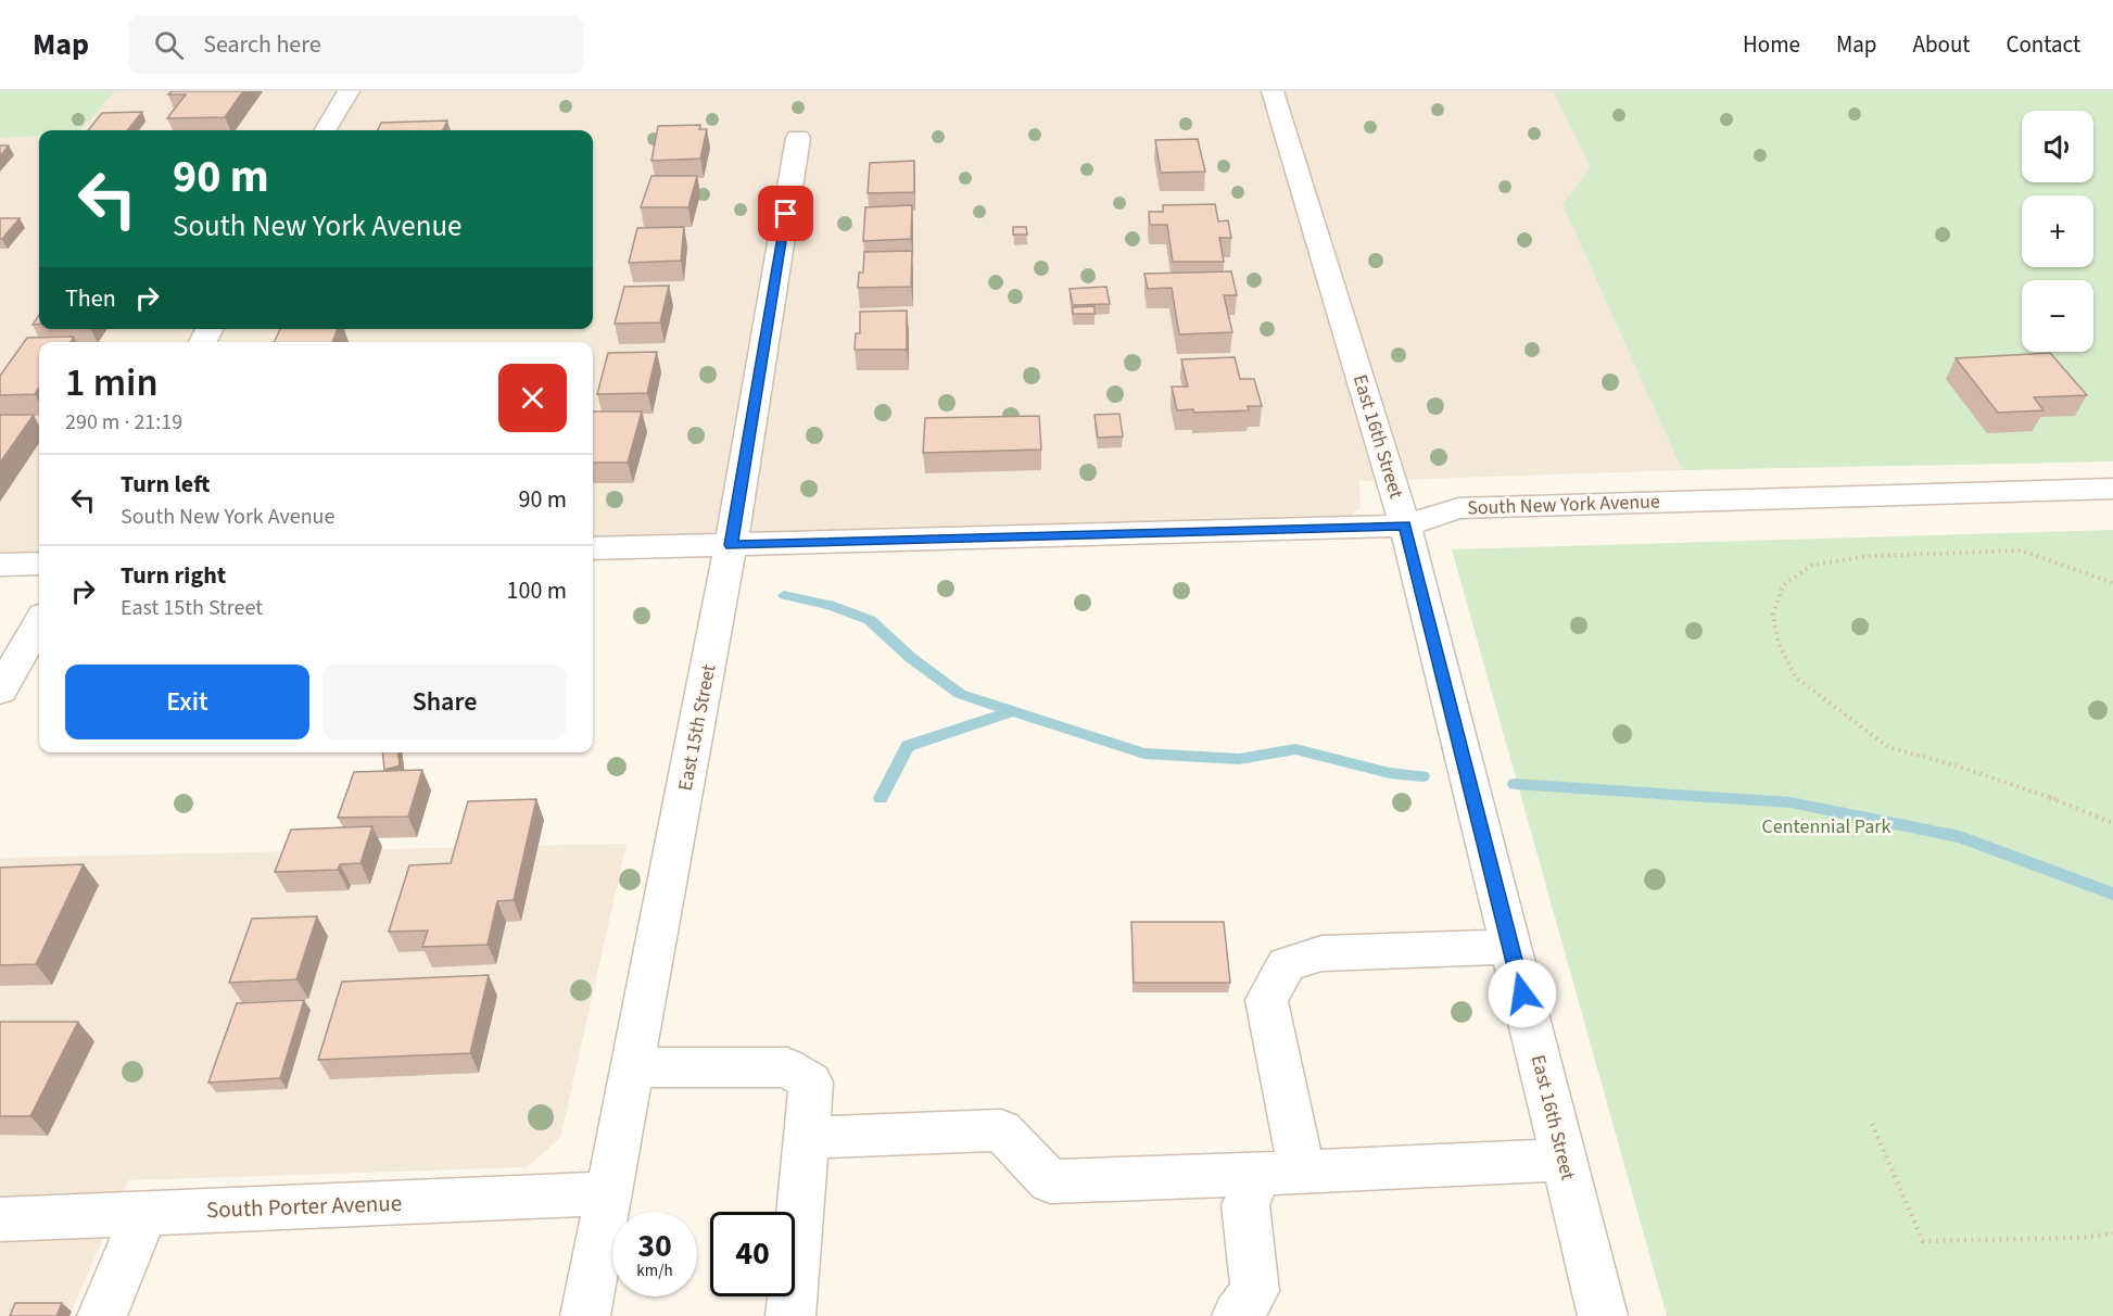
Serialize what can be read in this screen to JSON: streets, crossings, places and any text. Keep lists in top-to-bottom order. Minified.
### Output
{"streets":{"street":["East 16th Street","South New York Avenue","East 15th Street","South Porter Avenue"]},"crossings":[["East 16th Street","South New York Avenue"],["South New York Avenue","East 15th Street"],["East 15th Street","South Porter Avenue"]],"parks":["Centennial Park"],"page":{"header":"Map","search":"Search here","nav":["Home","Map","About","Contact"],"map_buttons":["+","−"],"turn":["90 m","South New York Avenue"],"then":"Then","heading":["1 min","290 m · 21:19"],"list":[{"name":"Turn left","note":"South New York Avenue","value":"90 m"},{"name":"Turn right","note":"East 15th Street","value":"100 m"}],"buttons":["Exit","Share"],"speed":"30 km/h","limit":"40"}}
